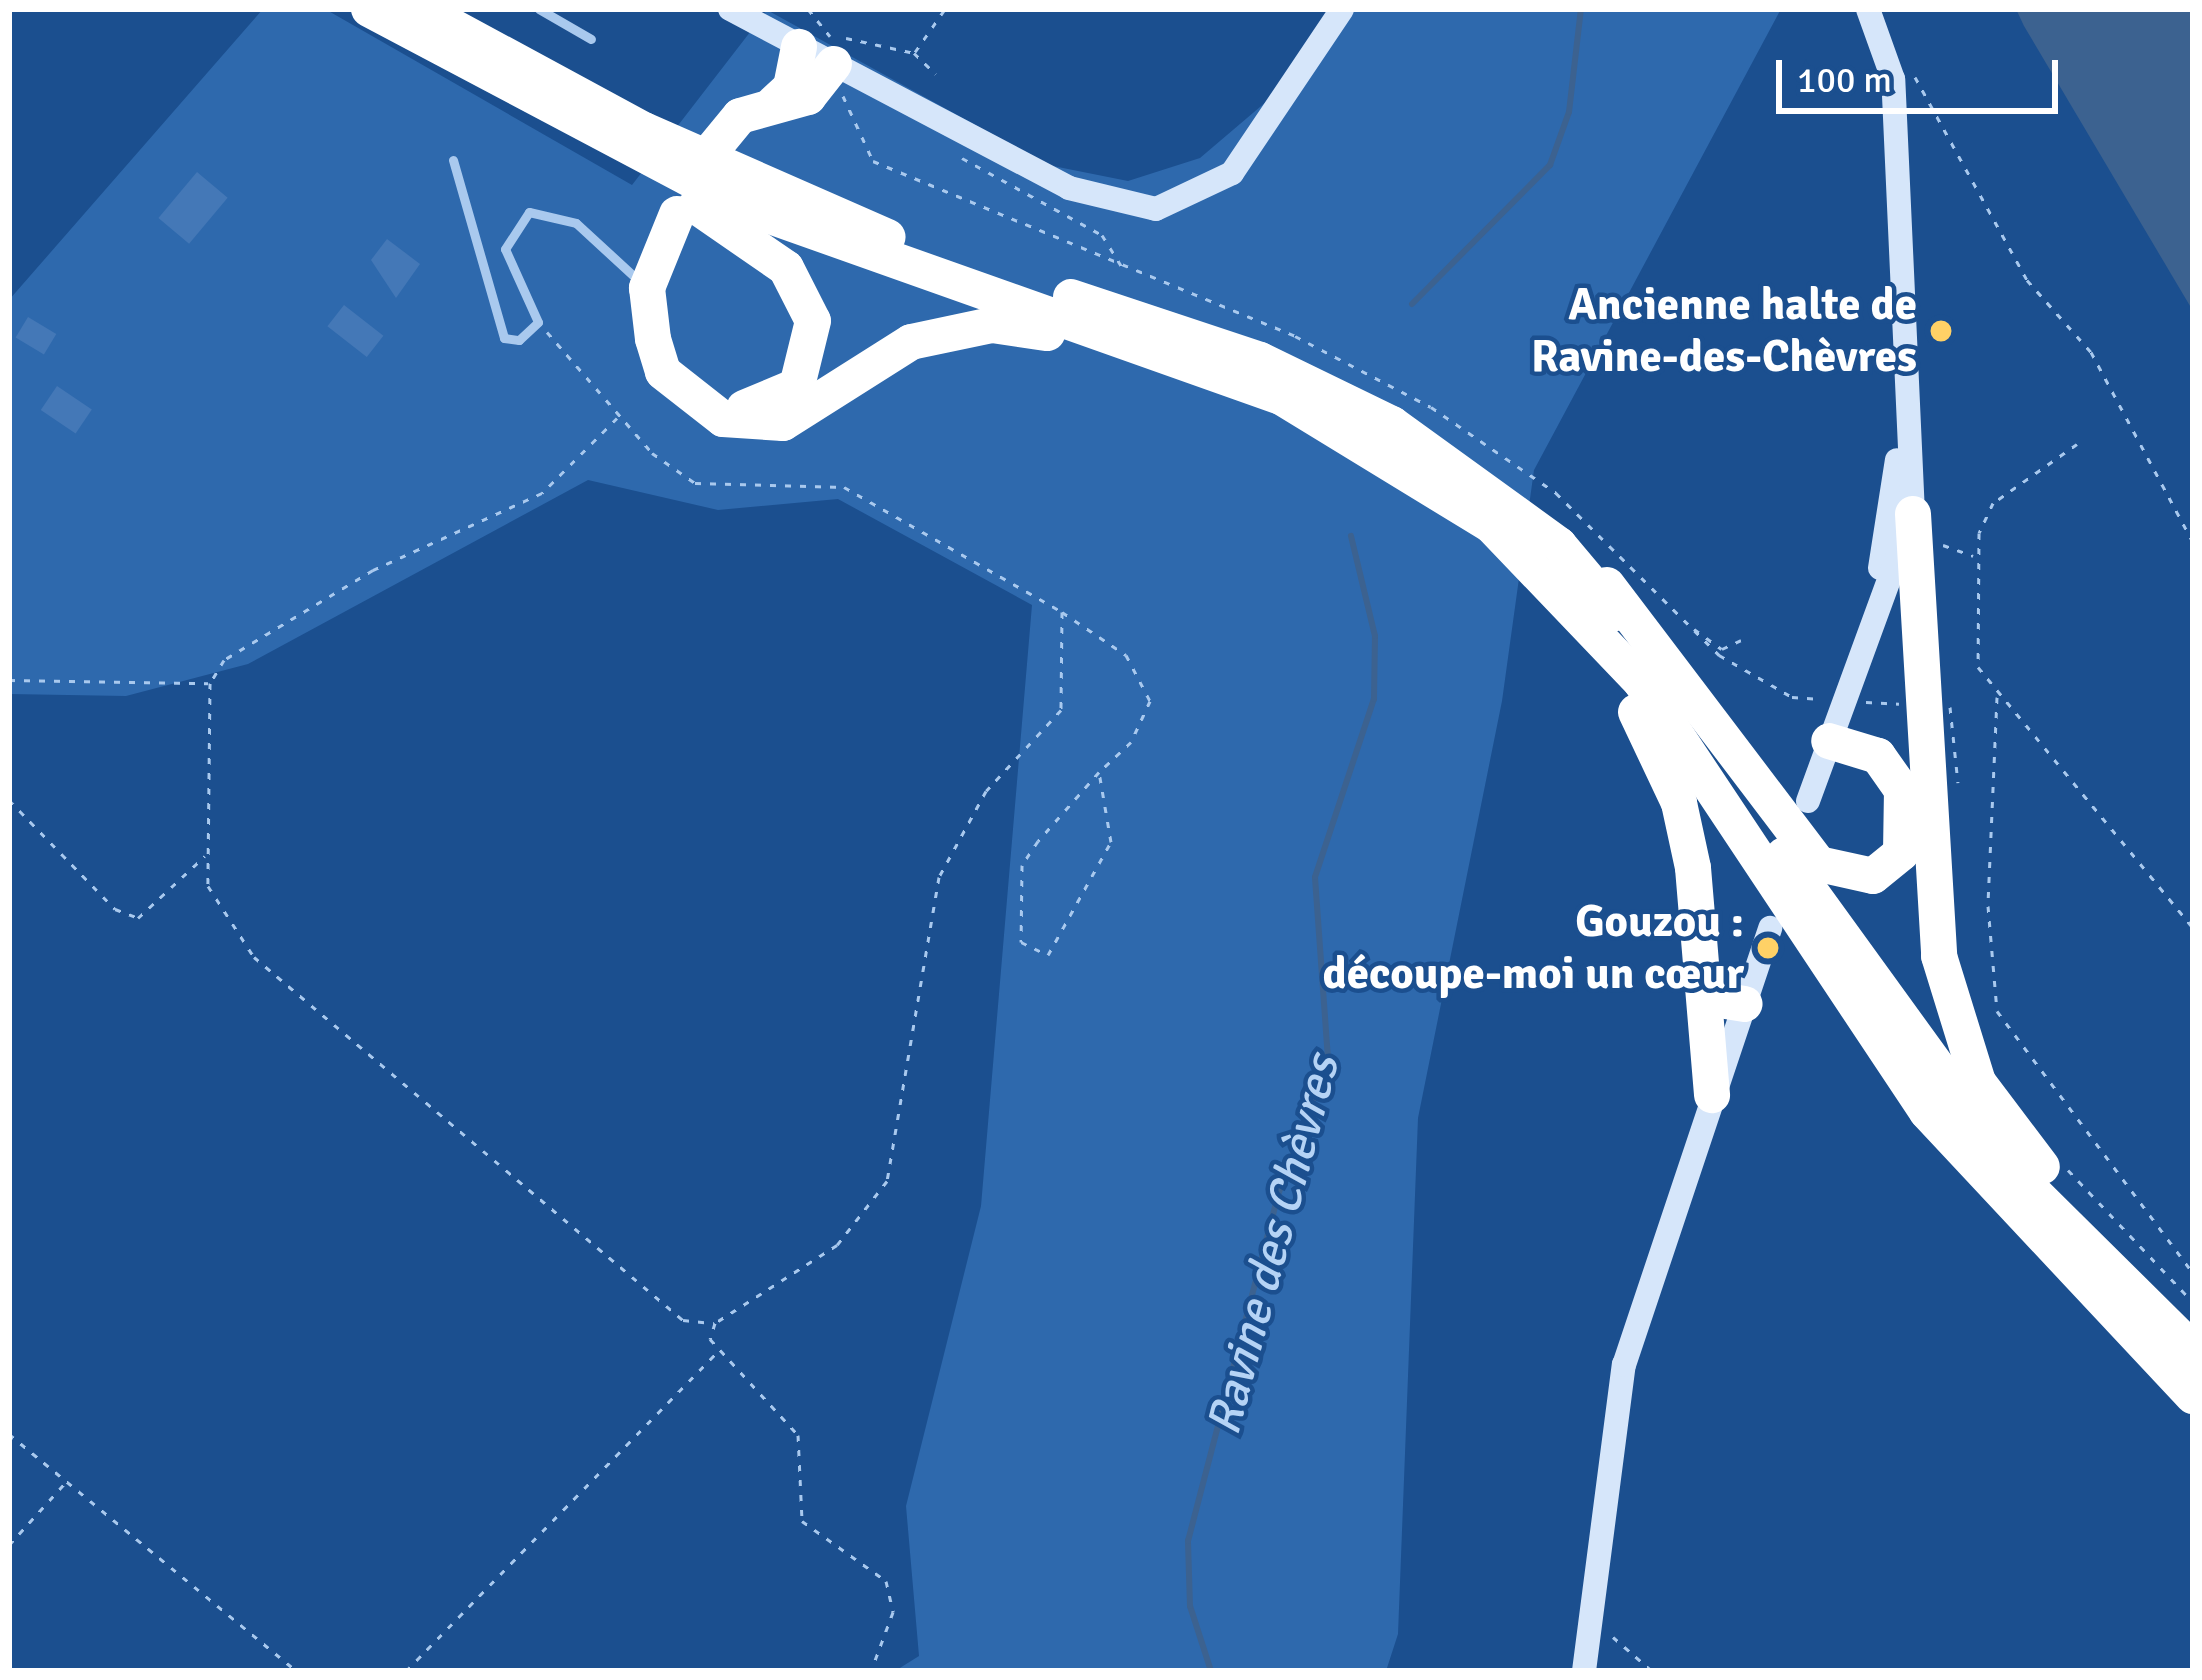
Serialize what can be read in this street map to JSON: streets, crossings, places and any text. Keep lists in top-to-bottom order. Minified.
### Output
{"water":["Ravine des Chèvres"],"places":["Ancienne halte de Ravine-des-Chèvres","Gouzou : découpe-moi un cœur"],"scale_bar":"100 m"}
